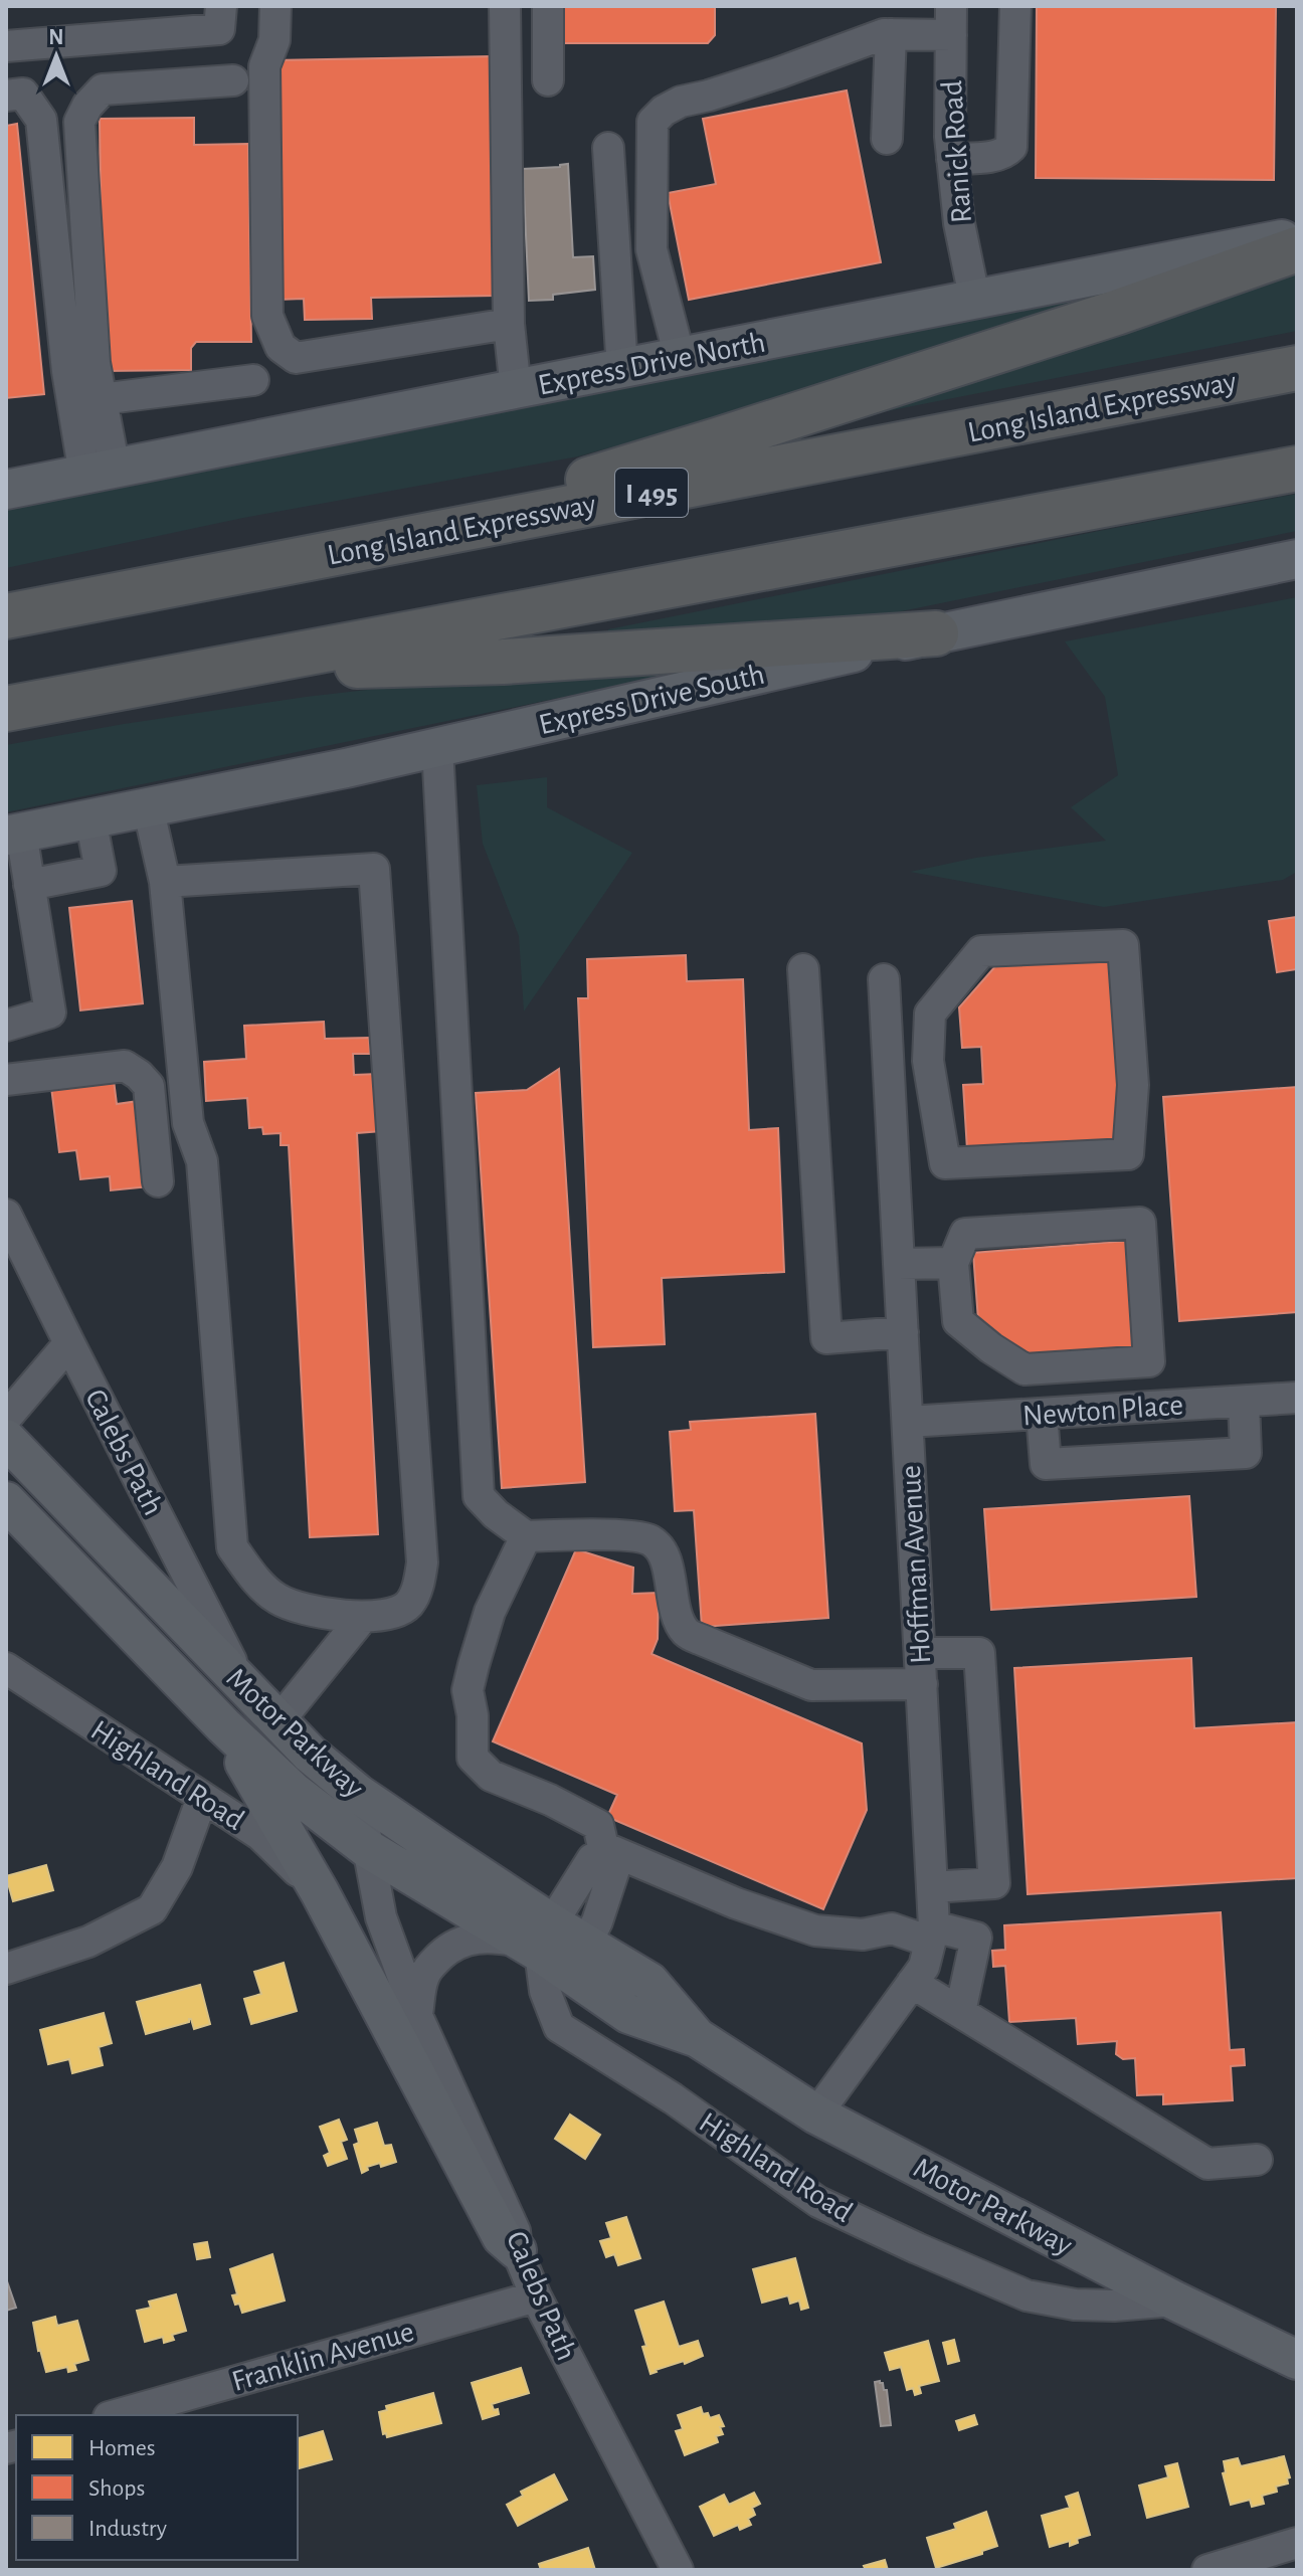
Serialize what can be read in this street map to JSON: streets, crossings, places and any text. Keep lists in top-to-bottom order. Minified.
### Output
{"streets":{"highway":["Long Island Expressway","I 495"],"main road":["Express Drive North","Express Drive South","Motor Parkway"],"street":["Ranick Road","Newton Place","Calebs Path","Hoffman Avenue","Highland Road","Franklin Avenue"]},"crossings":[["Ranick Road","Express Drive North"],["Newton Place","Hoffman Avenue"],["Calebs Path","Motor Parkway"],["Calebs Path","Franklin Avenue"],["Hoffman Avenue","Motor Parkway"],["Motor Parkway","Highland Road"]],"legend":["Homes","Shops","Industry"],"north":"top"}
